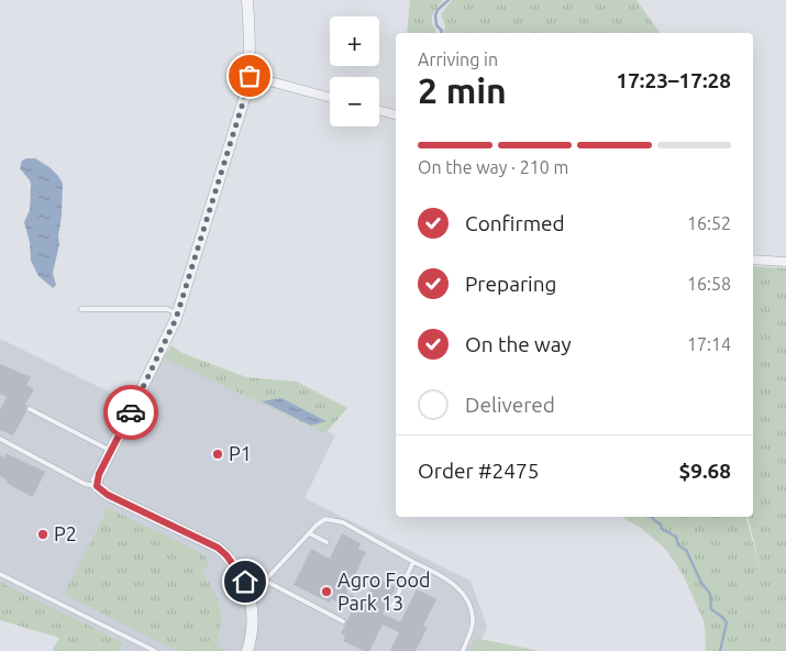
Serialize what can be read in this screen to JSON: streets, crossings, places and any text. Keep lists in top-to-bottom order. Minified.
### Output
{"places":["P1","P2","Agro Food Park 13"],"page":{"map_buttons":["+","−"],"heading":["2 min","Arriving in","17:23–17:28"],"panel":["Order #2475","$9.68"],"bar":"On the way · 210 m","list":[["Confirmed","16:52"],["Preparing","16:58"],["On the way","17:14"],"Delivered"]}}
